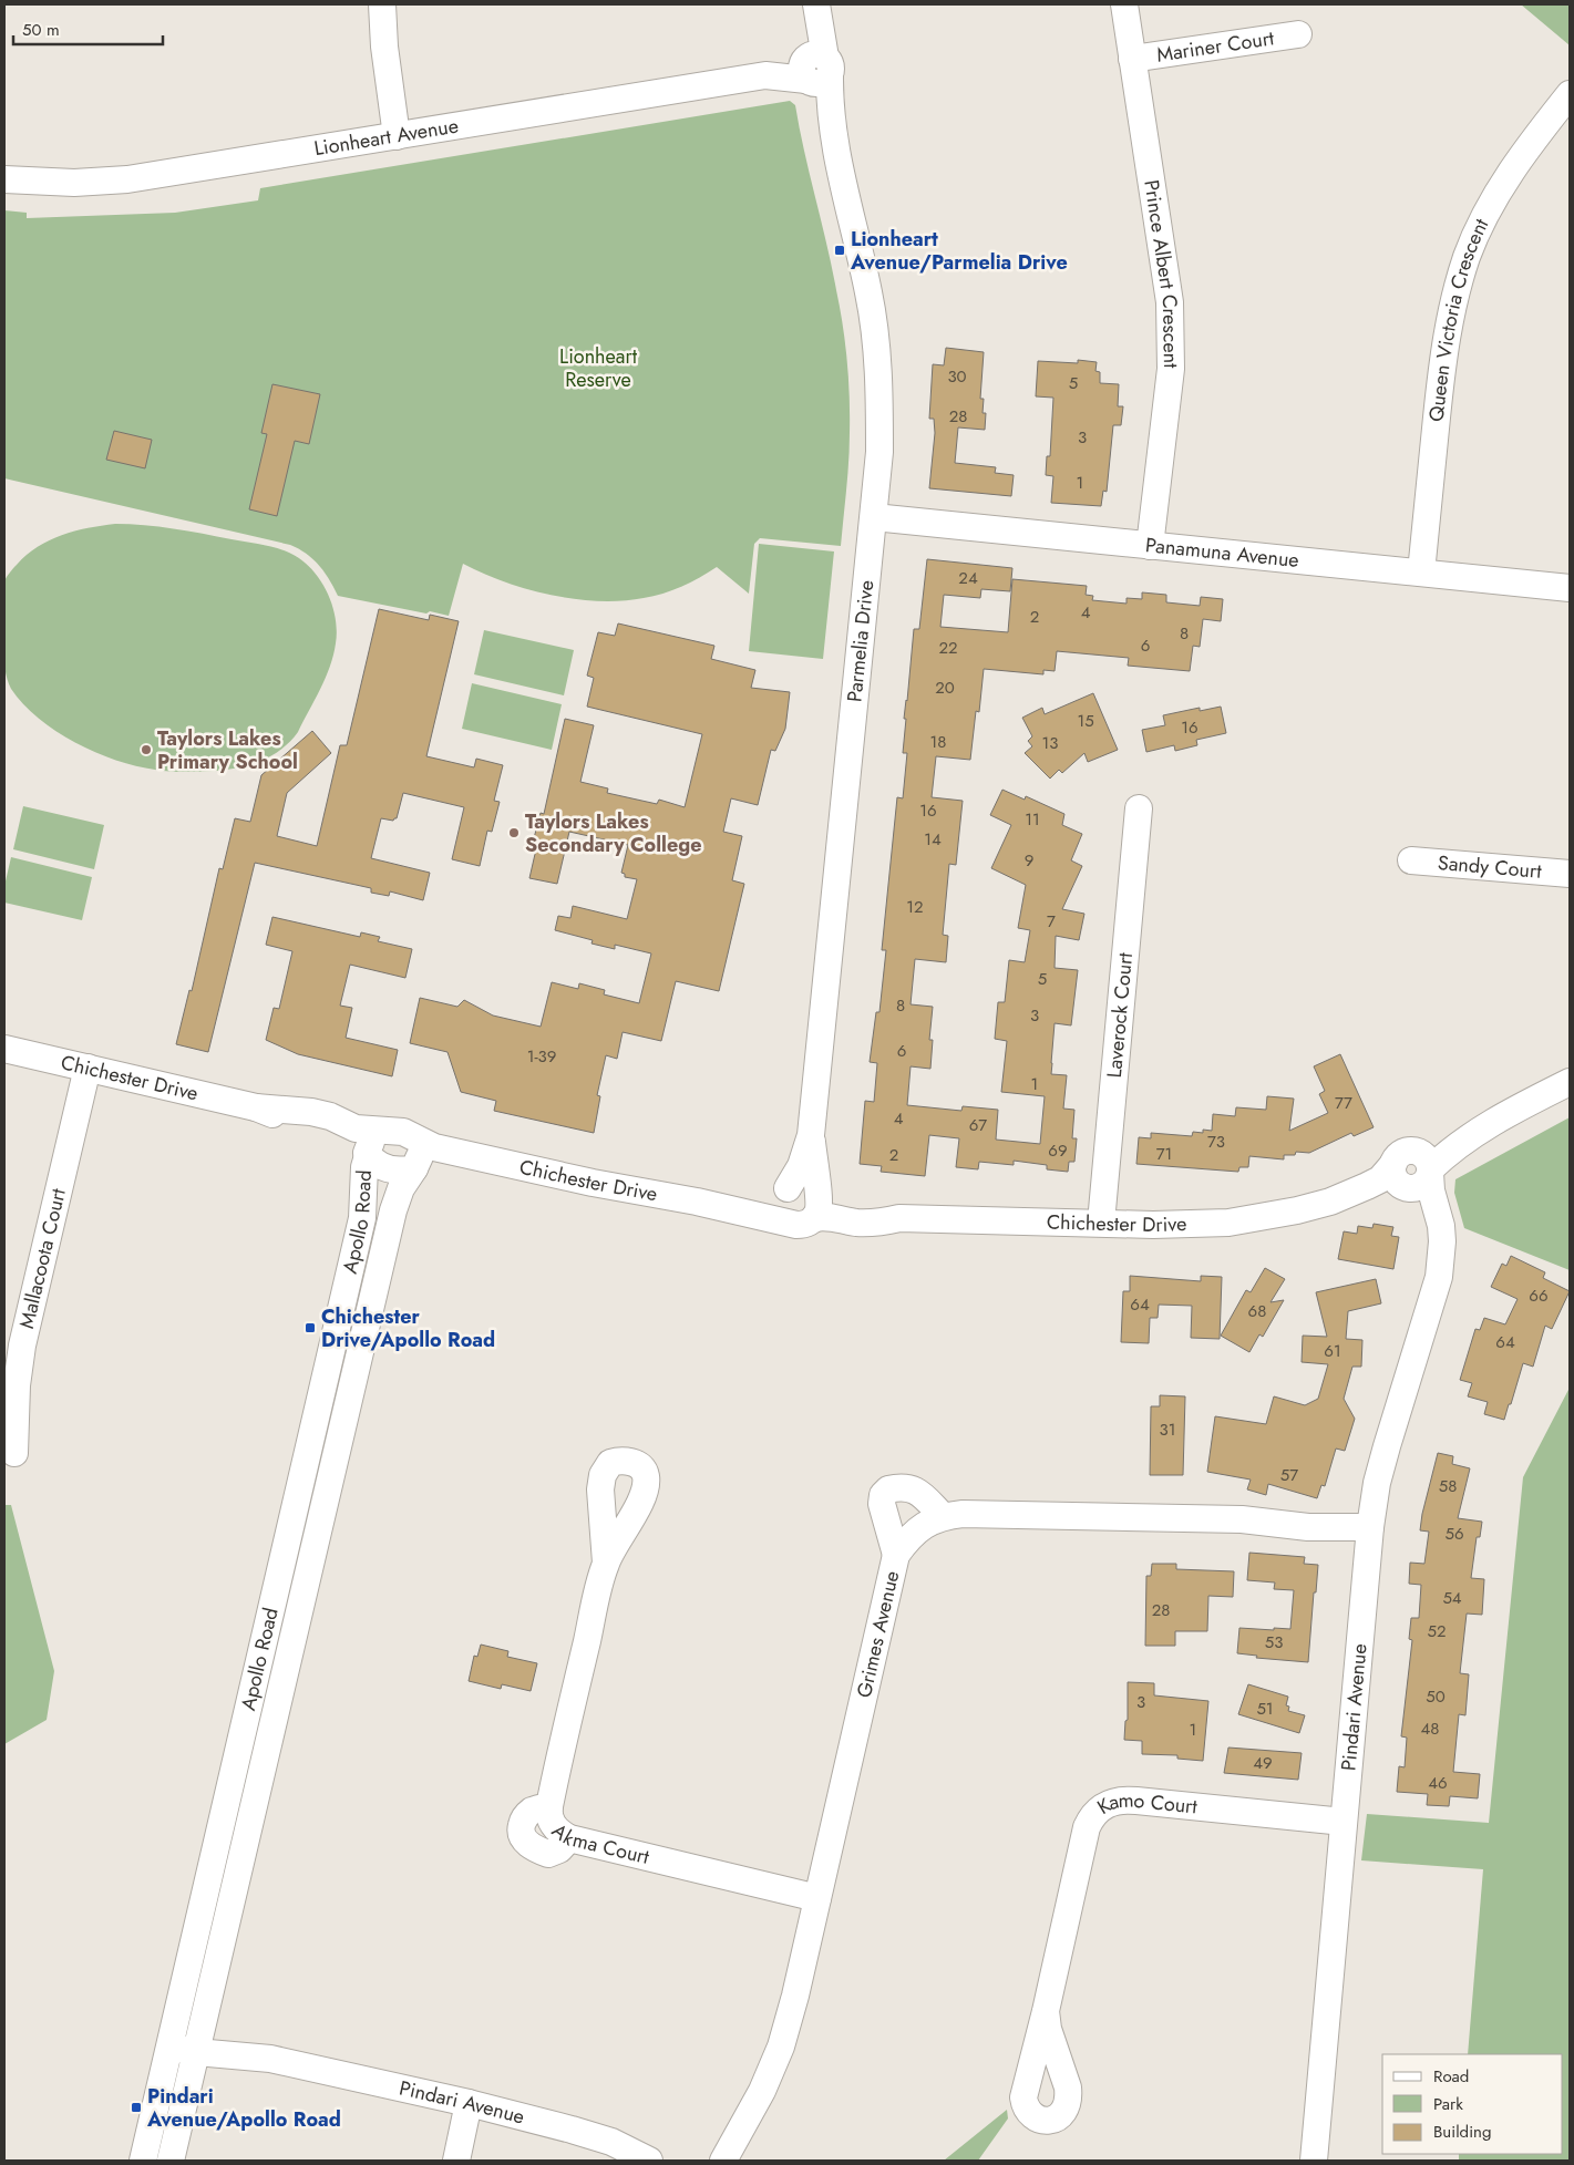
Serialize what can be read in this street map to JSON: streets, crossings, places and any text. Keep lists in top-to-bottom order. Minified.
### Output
{"streets":{"street":["Mariner Court","Lionheart Avenue","Prince Albert Crescent","Queen Victoria Crescent","Panamuna Avenue","Parmelia Drive","Sandy Court","Laverock Court","Chichester Drive","Apollo Road","Mallacoota Court","Grimes Avenue","Pindari Avenue","Kamo Court","Akma Court"]},"crossings":[["Mariner Court","Prince Albert Crescent"],["Lionheart Avenue","Parmelia Drive"],["Prince Albert Crescent","Panamuna Avenue"],["Queen Victoria Crescent","Panamuna Avenue"],["Panamuna Avenue","Parmelia Drive"],["Parmelia Drive","Chichester Drive"],["Laverock Court","Chichester Drive"],["Chichester Drive","Apollo Road"],["Chichester Drive","Mallacoota Court"],["Chichester Drive","Pindari Avenue"],["Apollo Road","Pindari Avenue"],["Grimes Avenue","Pindari Avenue"],["Grimes Avenue","Akma Court"],["Pindari Avenue","Kamo Court"]],"parks":["Lionheart Reserve"],"places":{"transit":["Lionheart Avenue/Parmelia Drive","Chichester Drive/Apollo Road","Pindari Avenue/Apollo Road"],"other":["Taylors Lakes Primary School","Taylors Lakes Secondary College"]},"house_numbers":["30","5","28","3","1","24","4","2","8","6","22","20","15","16","18","13","16","11","14","9","12","7","5","8","3","6","1-39","1","77","4","67","73","69","71","2","66","64","68","64","61","31","57","58","56","54","28","52","53","50","3","51","48","1","49","46"],"legend":["Road","Park","Building"],"scale_bar":"50 m"}
